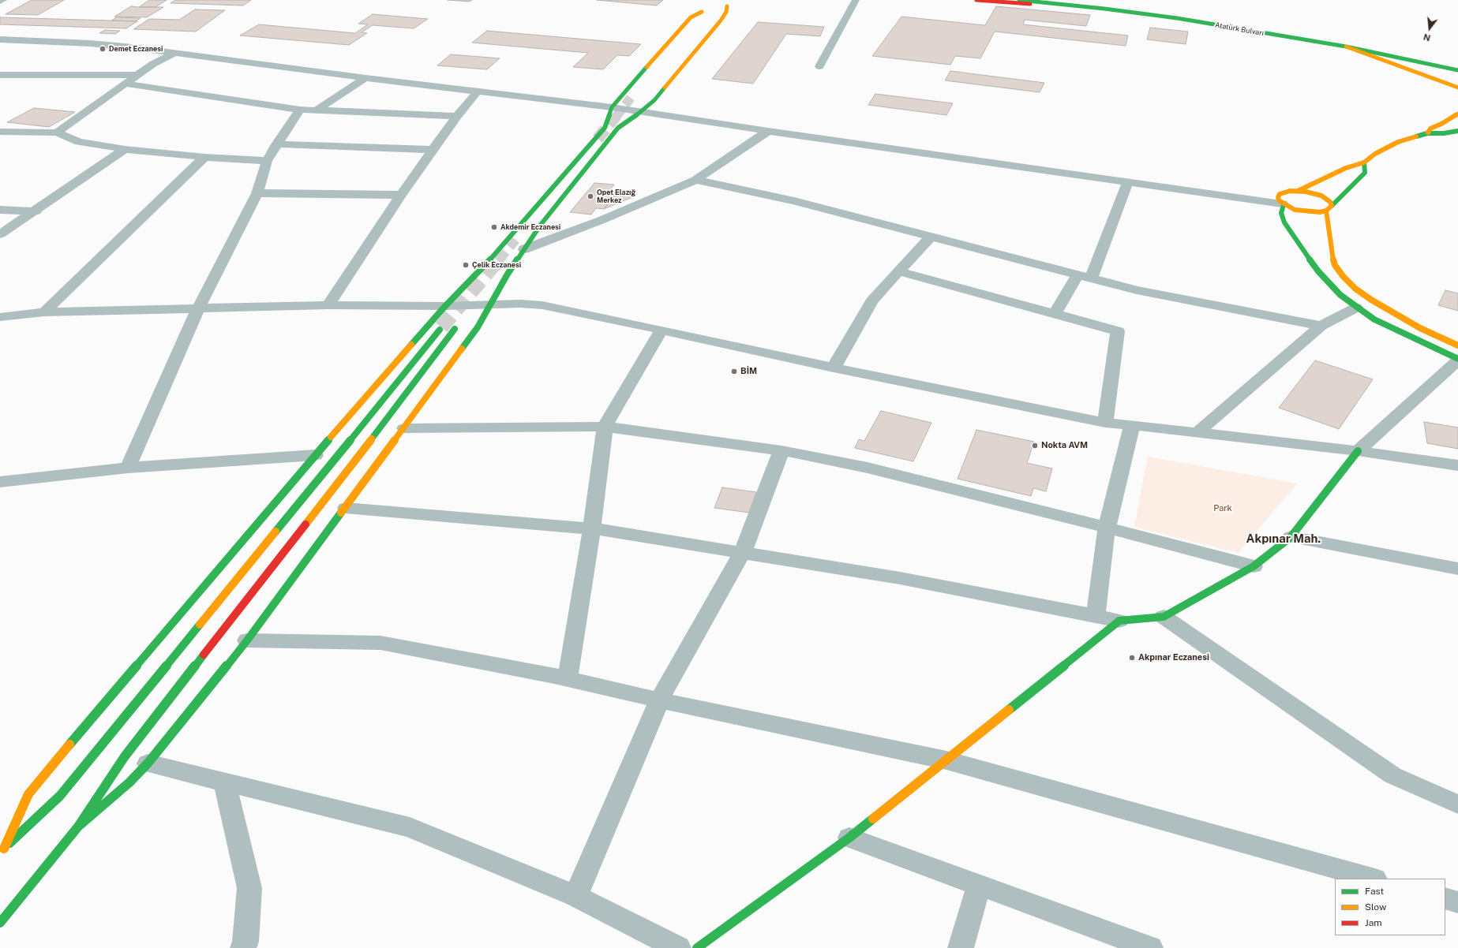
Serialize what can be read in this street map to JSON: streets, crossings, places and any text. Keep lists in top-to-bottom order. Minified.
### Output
{"streets":{"main road":["Atatürk Bulvarı"]},"districts":["Akpınar Mah."],"parks":["Park"],"places":["Demet Eczanesi","Opet Elazığ Merkez","Akdemir Eczanesi","Çelik Eczanesi","BİM","Nokta AVM","Akpınar Eczanesi"],"legend":["Fast","Slow","Jam"],"north":"bottom"}
